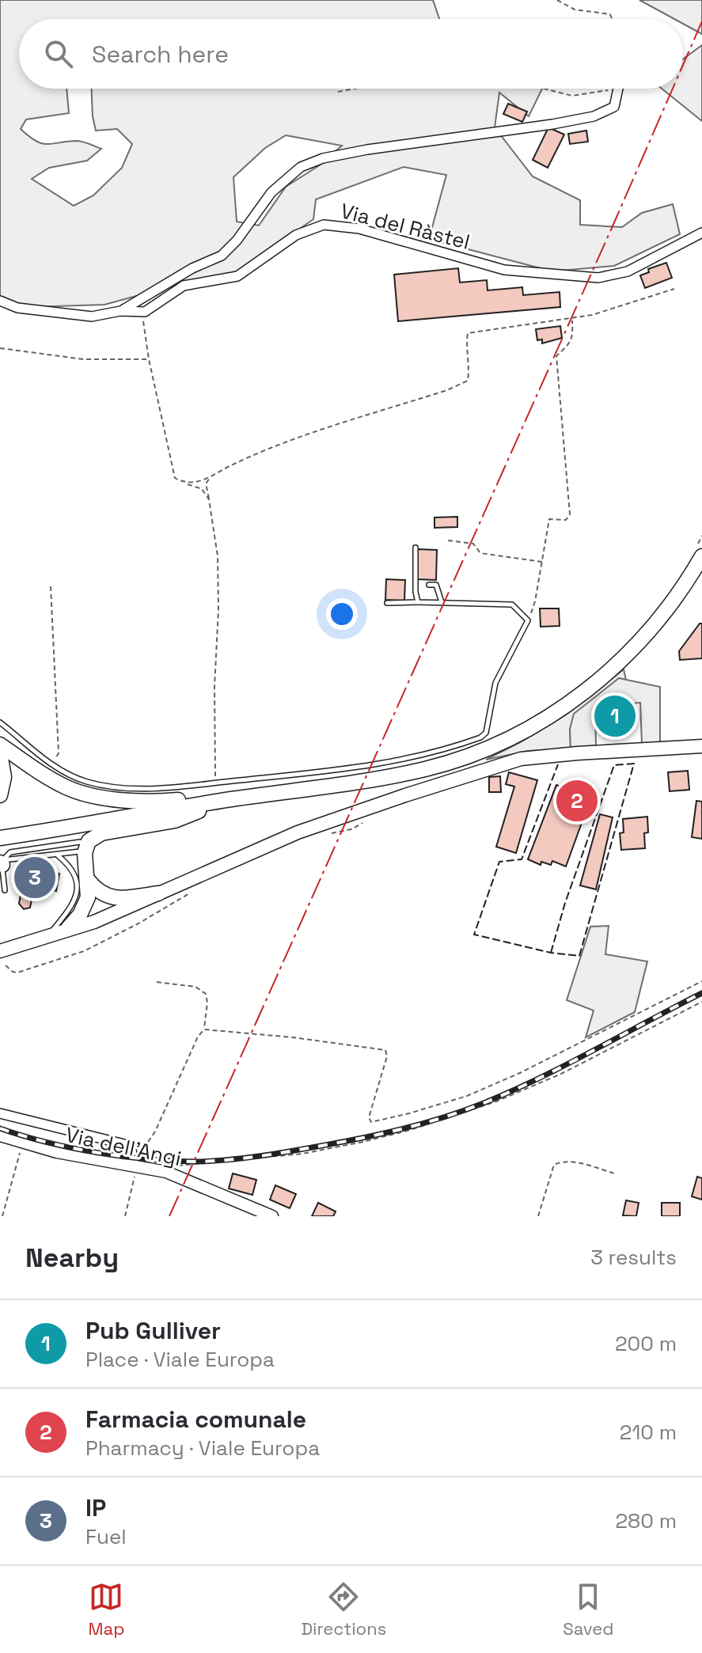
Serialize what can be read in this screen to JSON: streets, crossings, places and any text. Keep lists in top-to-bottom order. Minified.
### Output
{"streets":{"street":["Via del Ràstel","Via dell'Angi"]},"page":{"search":"Search here","pins":["1","2","3"],"heading":["Nearby","3 results"],"list":[{"mark":"1","name":"Pub Gulliver","note":"Place · Viale Europa","value":"200 m"},{"mark":"2","name":"Farmacia comunale","note":"Pharmacy · Viale Europa","value":"210 m"},{"mark":"3","name":"IP","note":"Fuel","value":"280 m"}],"nav":["Map","Directions","Saved"]}}
